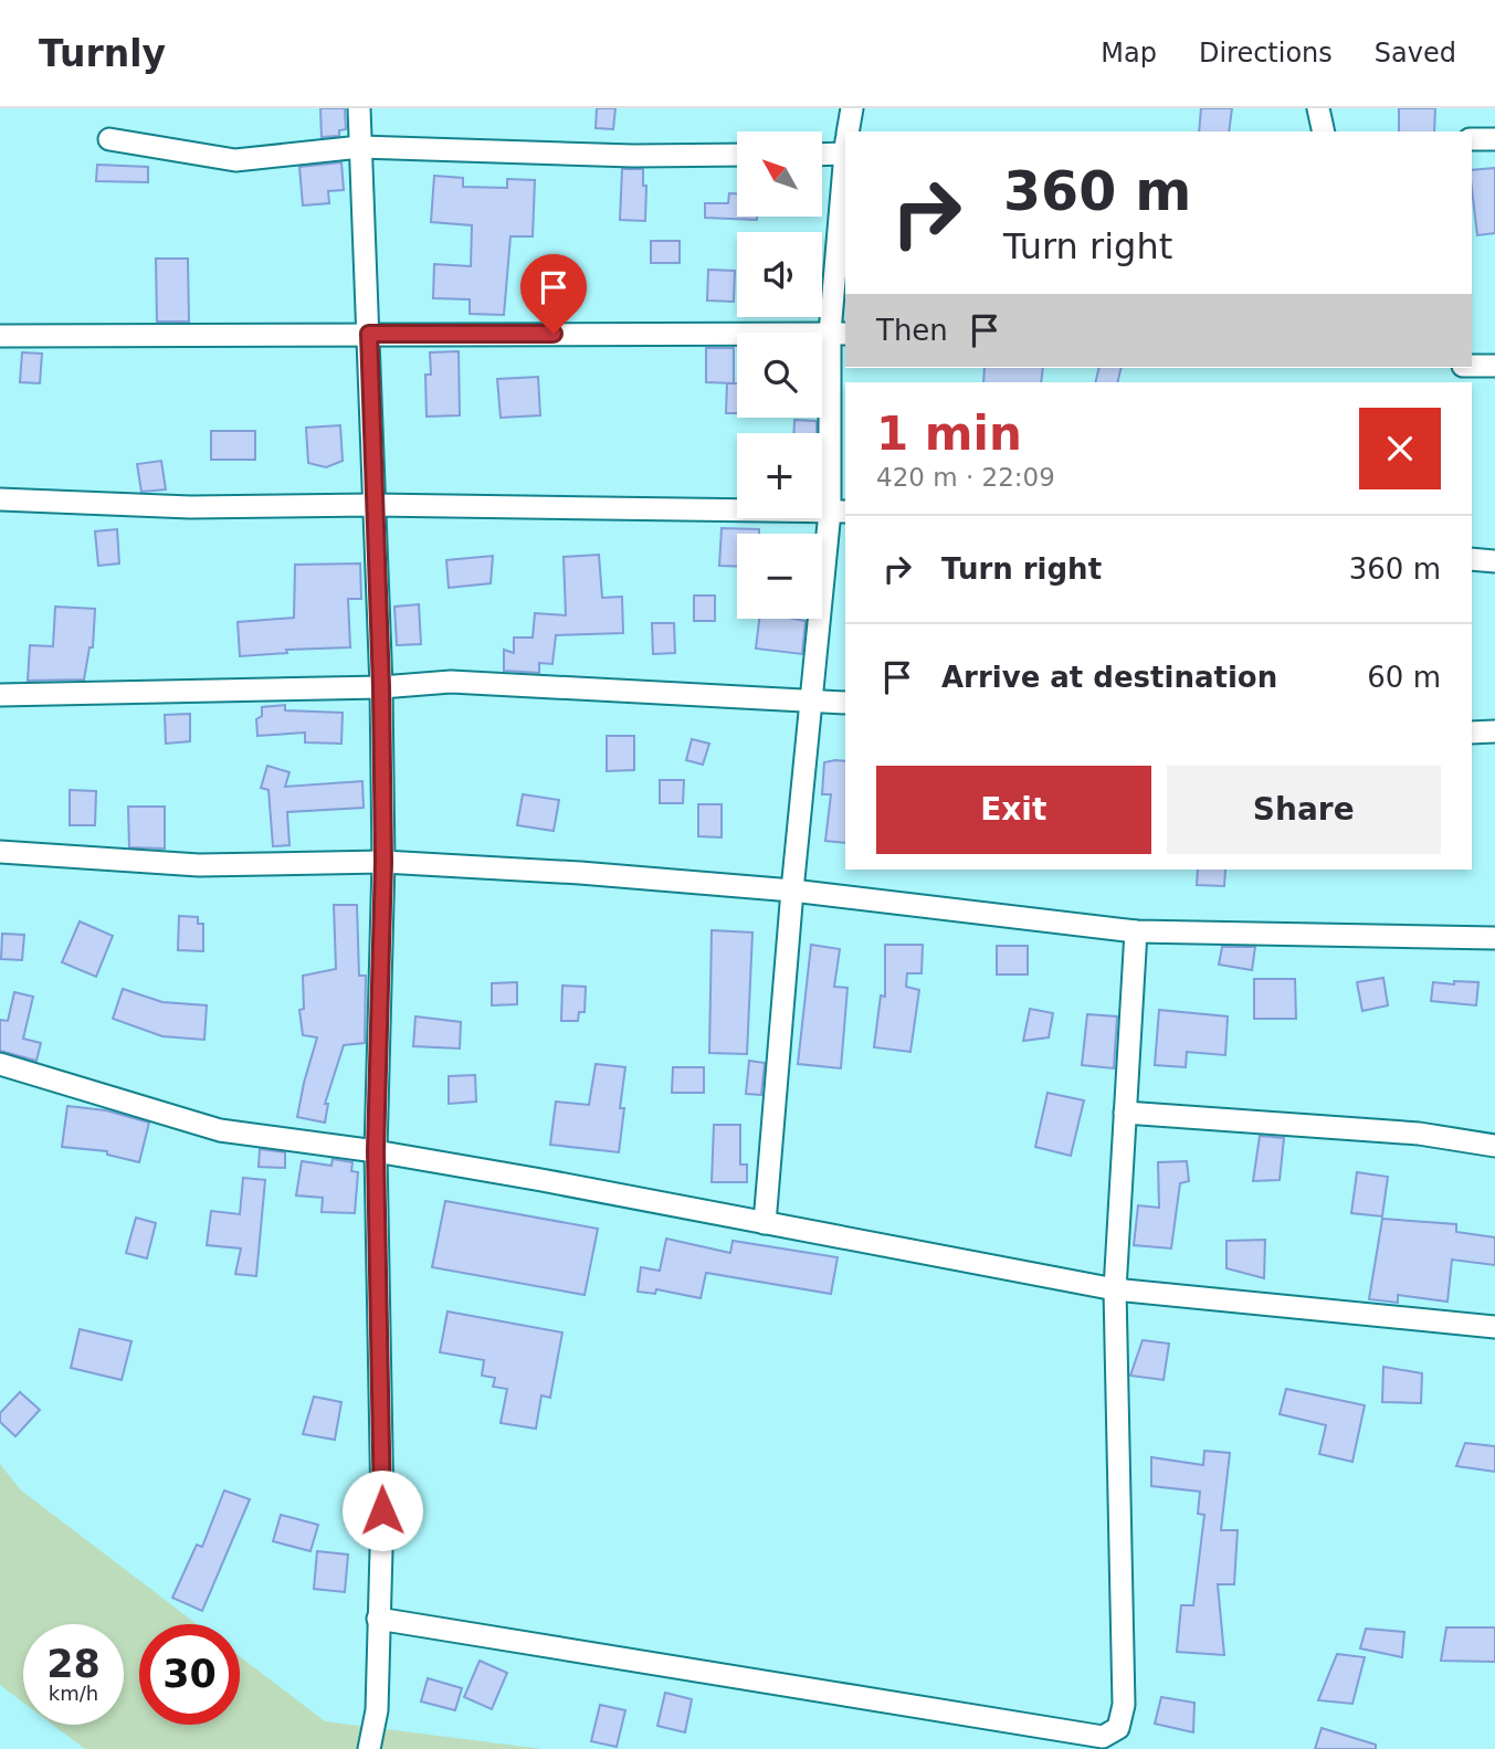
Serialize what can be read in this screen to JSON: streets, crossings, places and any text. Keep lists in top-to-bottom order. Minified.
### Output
{"north":"top left","page":{"header":"Turnly","nav":["Map","Directions","Saved"],"map_buttons":["+","−"],"turn":["360 m","Turn right"],"then":"Then","heading":["1 min","420 m · 22:09"],"list":[{"name":"Turn right","value":"360 m"},{"name":"Arrive at destination","value":"60 m"}],"buttons":["Exit","Share"],"speed":"28 km/h","limit":"30"}}
